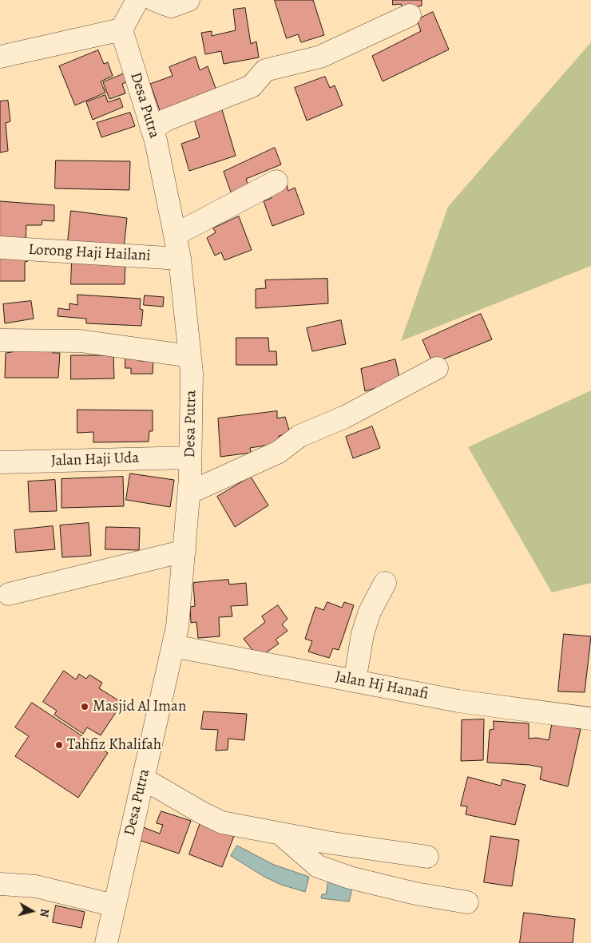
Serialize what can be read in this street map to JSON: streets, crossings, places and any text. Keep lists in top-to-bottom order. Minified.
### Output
{"streets":{"street":["Desa Putra","Lorong Haji Hailani","Jalan Haji Uda","Jalan Hj Hanafi"]},"crossings":[["Desa Putra","Lorong Haji Hailani"],["Desa Putra","Jalan Haji Uda"],["Desa Putra","Jalan Hj Hanafi"]],"places":["Masjid Al Iman","Tahfiz Khalifah"],"north":"right"}
